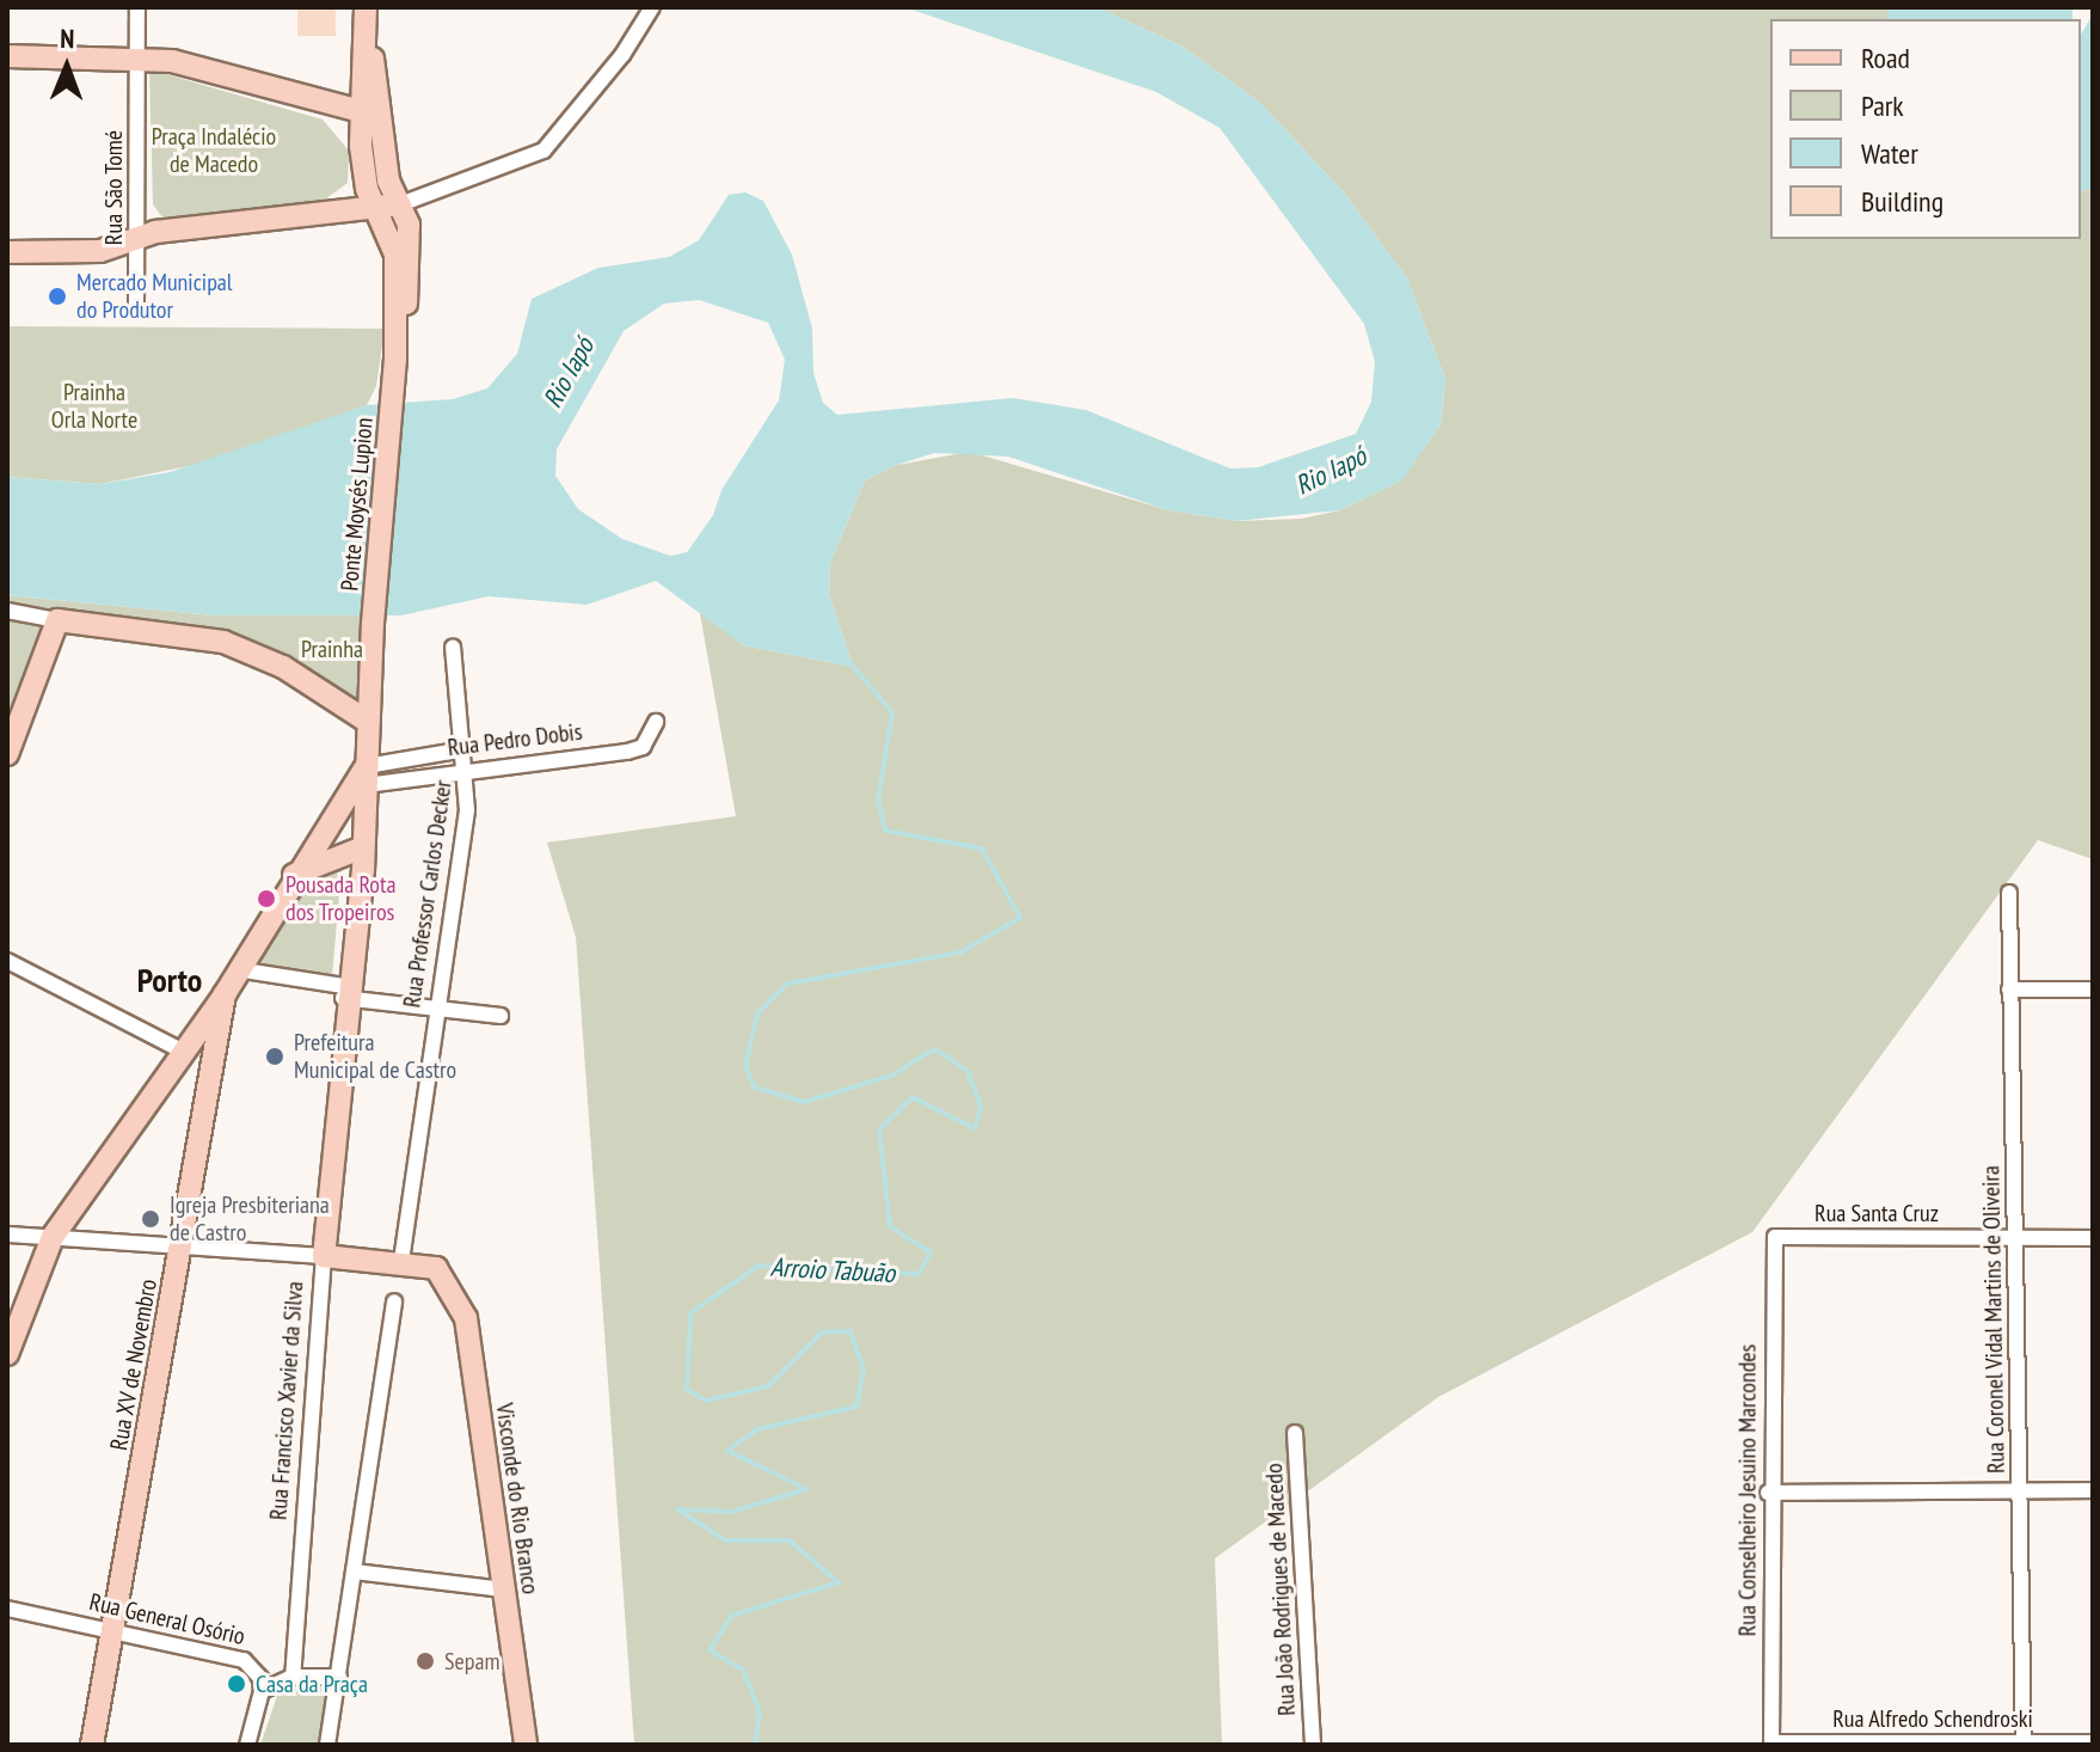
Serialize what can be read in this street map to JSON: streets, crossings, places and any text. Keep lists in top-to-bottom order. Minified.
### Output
{"streets":{"street":["Rua São Tomé","Ponte Moysés Lupion","Rua Pedro Dobis","Rua Professor Carlos Decker","Rua Santa Cruz","Rua Coronel Vidal Martins de Oliveira","Rua XV de Novembro","Rua Francisco Xavier da Silva","Rua Conselheiro Jesuino Marcondes","Visconde do Rio Branco","Rua João Rodrigues de Macedo","Rua General Osório","Rua Alfredo Schendroski"]},"crossings":[["Ponte Moysés Lupion","Rua Francisco Xavier da Silva"],["Rua Pedro Dobis","Rua Professor Carlos Decker"],["Rua Pedro Dobis","Rua XV de Novembro"],["Rua Pedro Dobis","Rua Francisco Xavier da Silva"],["Rua Professor Carlos Decker","Visconde do Rio Branco"],["Rua Santa Cruz","Rua Coronel Vidal Martins de Oliveira"],["Rua Santa Cruz","Rua Conselheiro Jesuino Marcondes"],["Rua Coronel Vidal Martins de Oliveira","Rua Alfredo Schendroski"],["Rua XV de Novembro","Rua Francisco Xavier da Silva"],["Rua XV de Novembro","Rua General Osório"],["Rua Conselheiro Jesuino Marcondes","Rua Alfredo Schendroski"]],"districts":["Porto"],"water":["Rio Iapó","Arroio Tabuão"],"parks":["Praça Indalécio de Macedo","Prainha Orla Norte","Prainha"],"places":["Mercado Municipal do Produtor","Pousada Rota dos Tropeiros","Prefeitura Municipal de Castro","Igreja Presbiteriana de Castro","Sepam","Casa da Praça"],"legend":["Road","Park","Water","Building"],"north":"top"}
